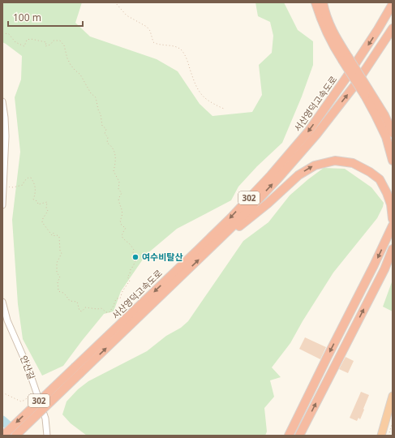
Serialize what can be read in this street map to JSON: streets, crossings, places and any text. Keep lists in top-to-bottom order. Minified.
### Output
{"streets":{"highway":["서산영덕고속도로","302"],"street":["안산길"]},"places":["여수비탈산"],"scale_bar":"100 m"}
